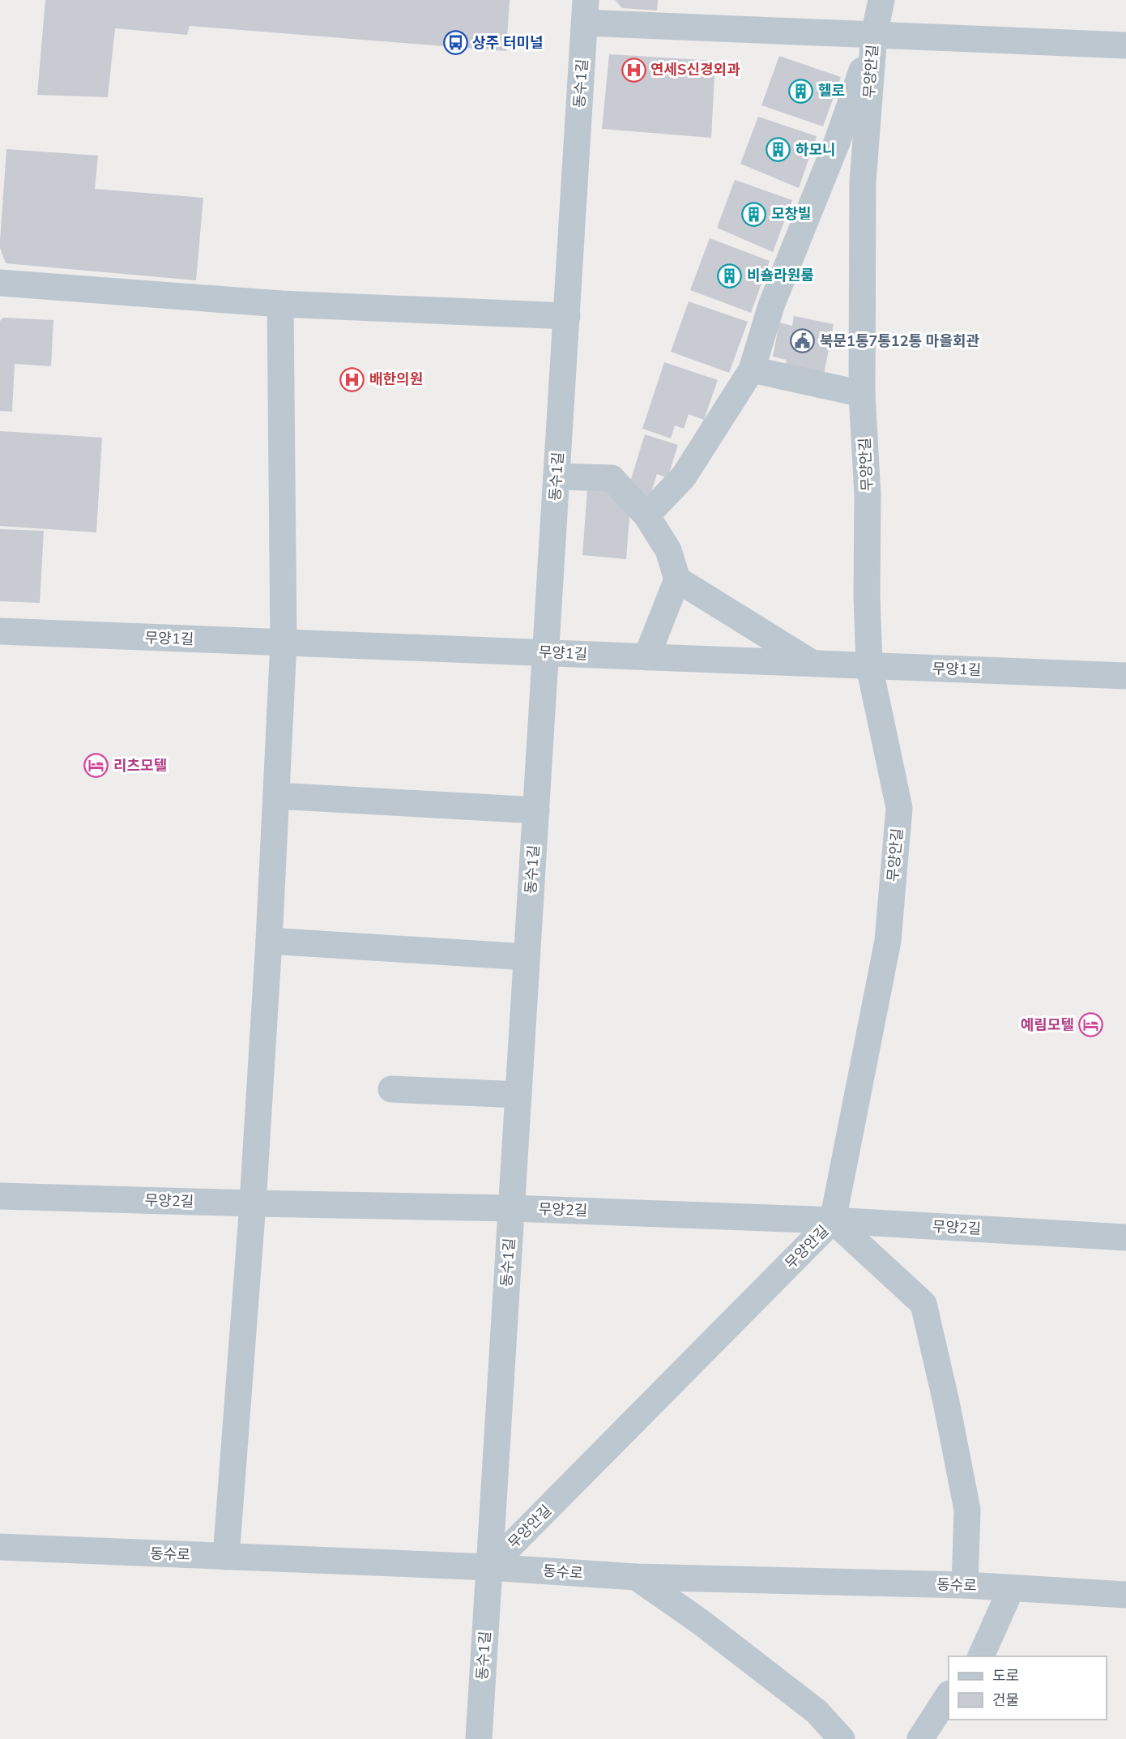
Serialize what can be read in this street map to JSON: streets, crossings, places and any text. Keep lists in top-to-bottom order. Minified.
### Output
{"streets":{"street":["무양안길","동수1길","무양1길","무양2길","동수로"]},"crossings":[["무양안길","동수1길"],["무양안길","무양1길"],["무양안길","무양2길"],["무양안길","동수로"],["동수1길","무양1길"],["동수1길","무양2길"],["동수1길","동수로"]],"places":{"bus stop":["상주 터미널"],"hospital":["연세S신경외과","배한의원"],"building":["헬로","하모니","모창빌","비숄라원룸"],"public building":["북문1통7통12통 마을회관"],"hotel":["리츠모텔","예림모텔"]},"legend":["도로","건물"]}
